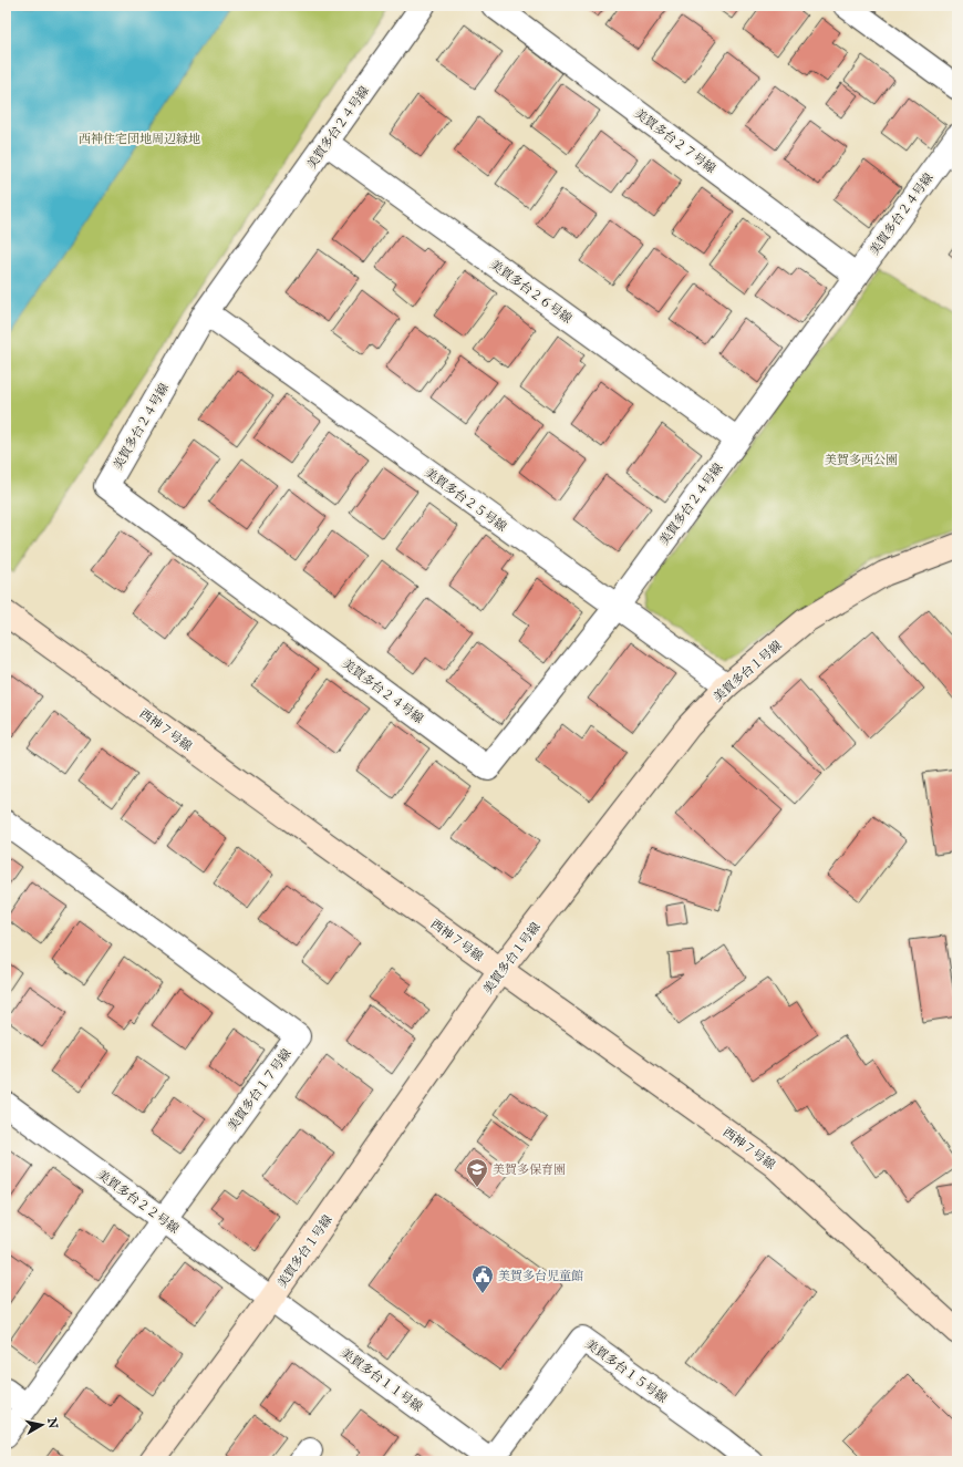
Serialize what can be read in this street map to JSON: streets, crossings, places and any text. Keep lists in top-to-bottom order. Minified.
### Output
{"streets":{"street":["美賀多台２４号線","美賀多台２７号線","美賀多台２６号線","美賀多台２５号線","美賀多台１号線","西神７号線","美賀多台１７号線","美賀多台２２号線","美賀多台１５号線","美賀多台１１号線"]},"crossings":[["美賀多台２４号線","美賀多台２７号線"],["美賀多台２４号線","美賀多台２６号線"],["美賀多台２４号線","美賀多台２５号線"],["美賀多台２５号線","美賀多台１号線"],["美賀多台１号線","西神７号線"],["美賀多台１号線","美賀多台２２号線"],["美賀多台１号線","美賀多台１１号線"],["美賀多台１７号線","美賀多台２２号線"],["美賀多台２２号線","美賀多台１１号線"],["美賀多台１５号線","美賀多台１１号線"]],"parks":["西神住宅団地周辺緑地","美賀多西公園"],"places":{"school or university":["美賀多保育園"],"public building":["美賀多台児童館"]},"north":"right"}
